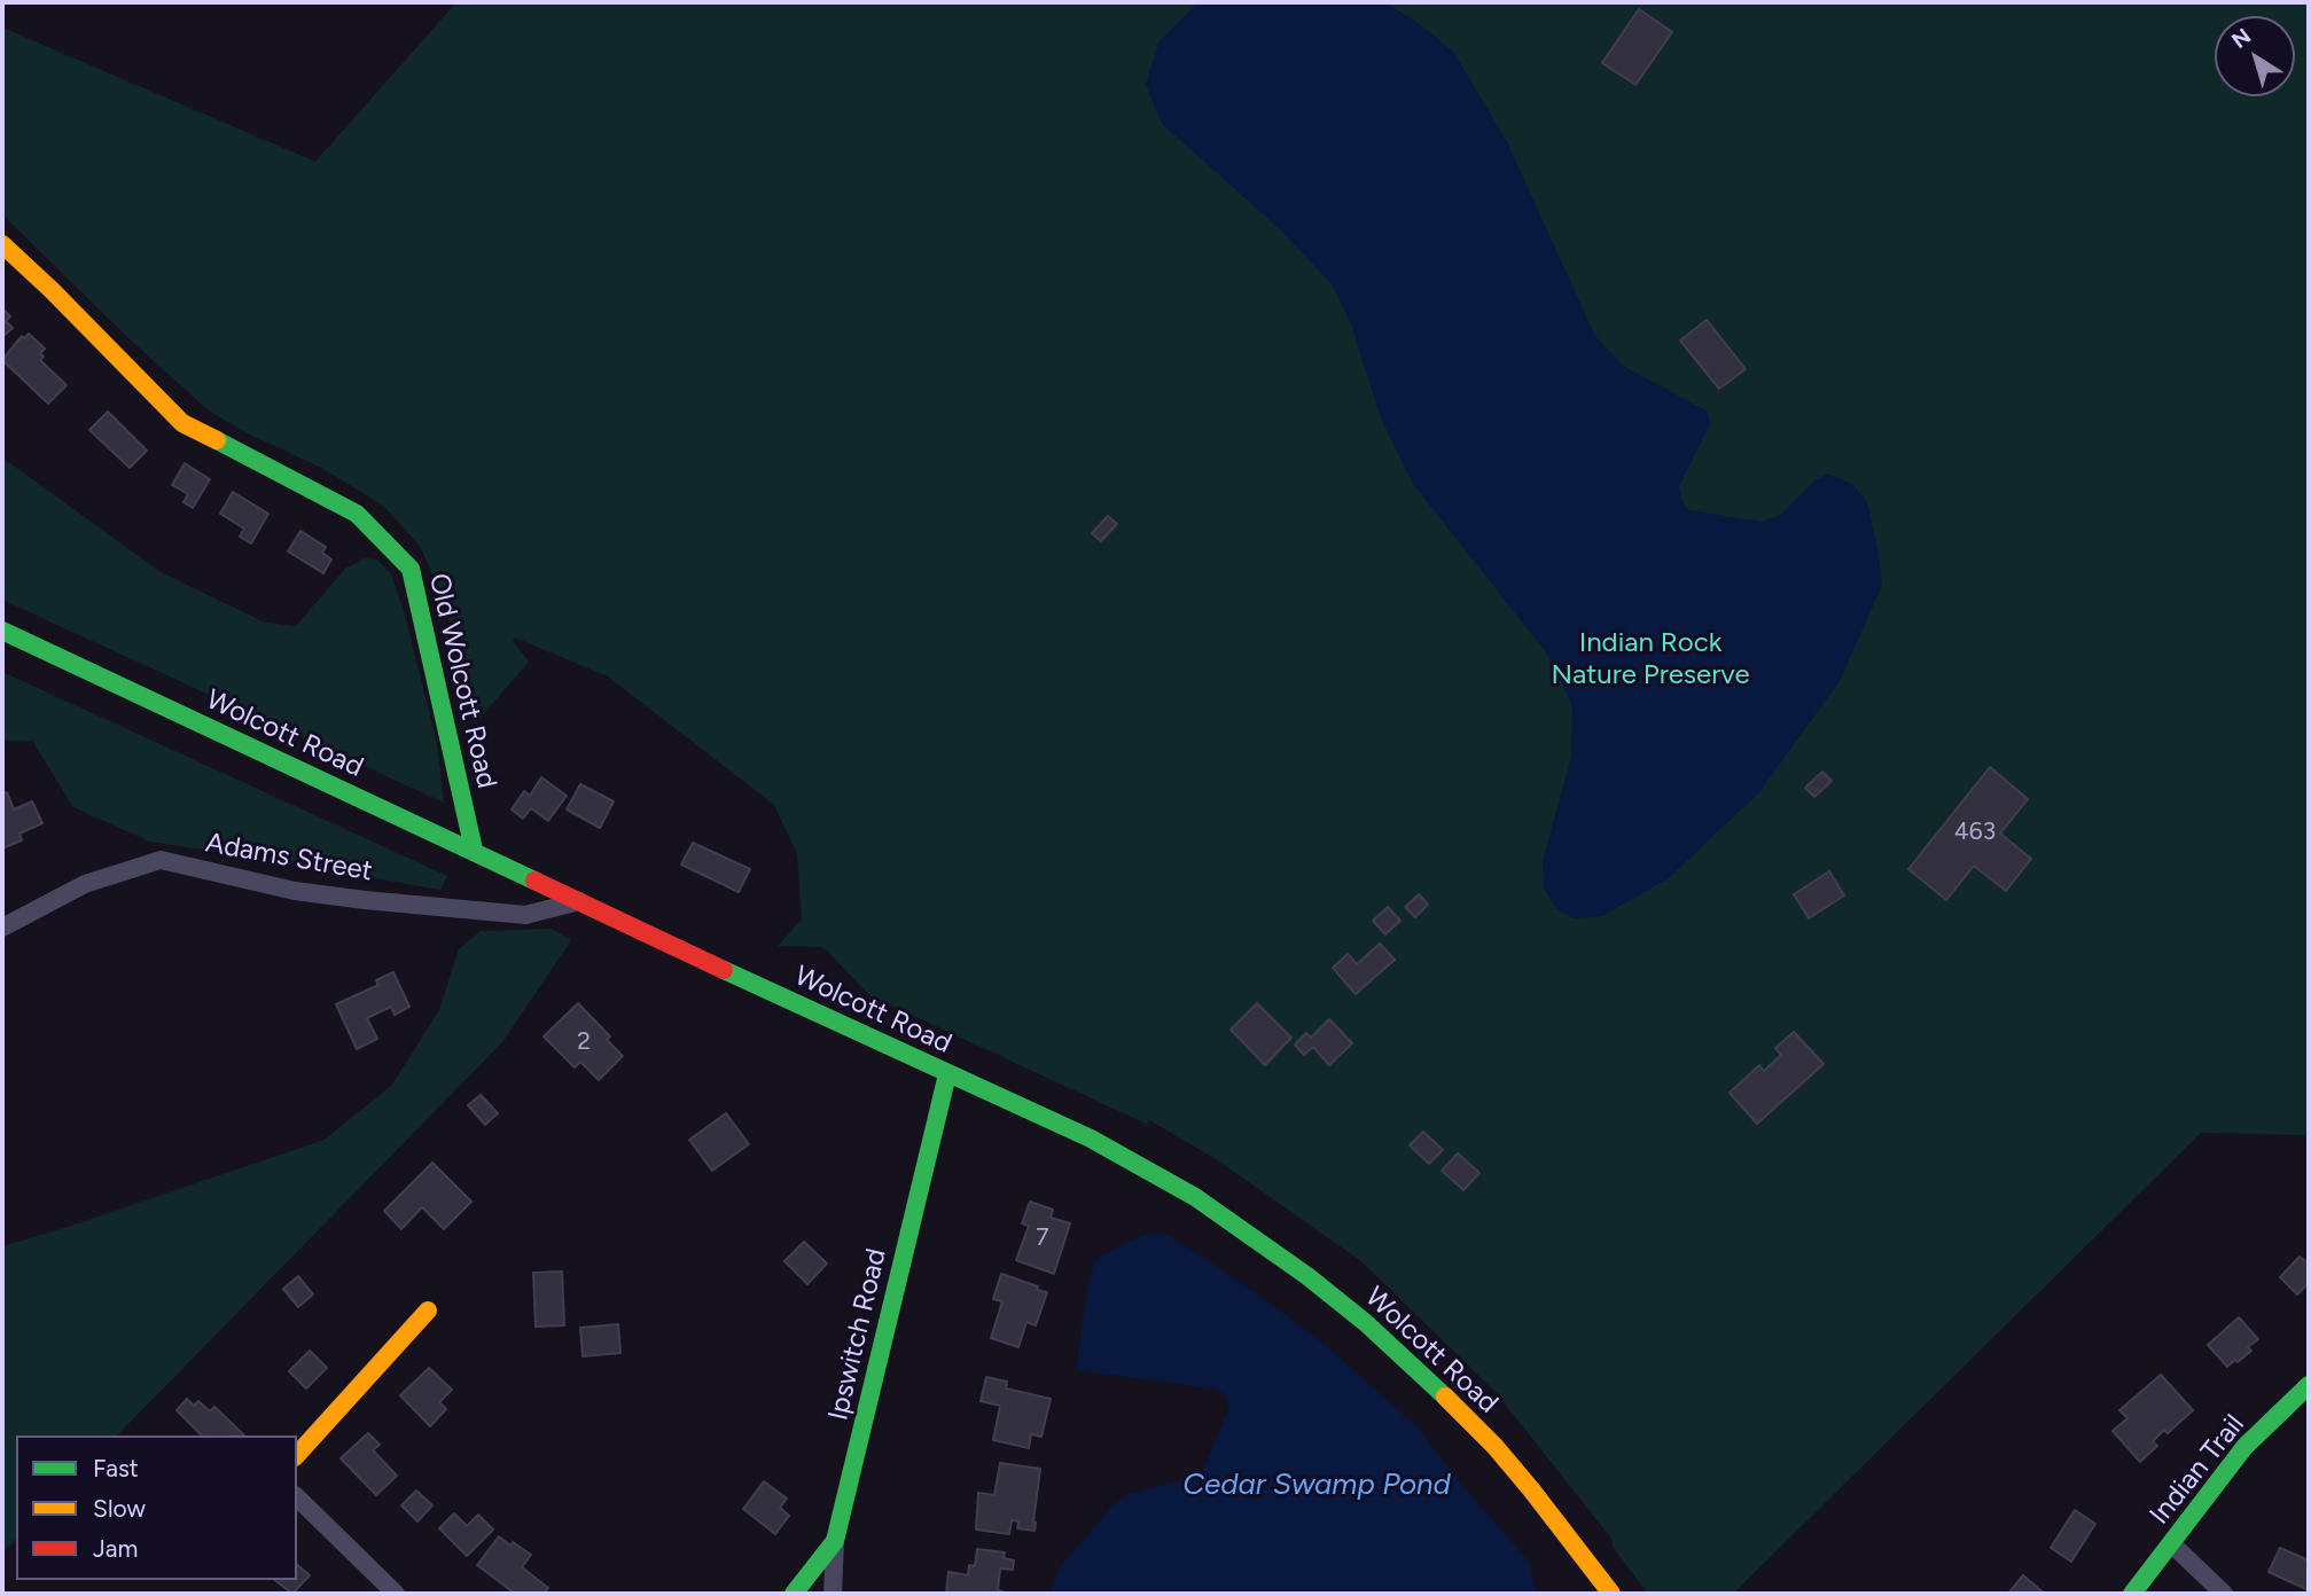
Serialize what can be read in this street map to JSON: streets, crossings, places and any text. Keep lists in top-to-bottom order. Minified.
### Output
{"streets":{"main road":["Old Wolcott Road","Wolcott Road","Ipswitch Road","Indian Trail"],"street":["Adams Street"]},"crossings":[["Old Wolcott Road","Wolcott Road"],["Wolcott Road","Adams Street"],["Wolcott Road","Ipswitch Road"]],"water":["Cedar Swamp Pond"],"parks":["Indian Rock Nature Preserve"],"house_numbers":["463","2","7"],"legend":["Fast","Slow","Jam"],"north":"top left"}
